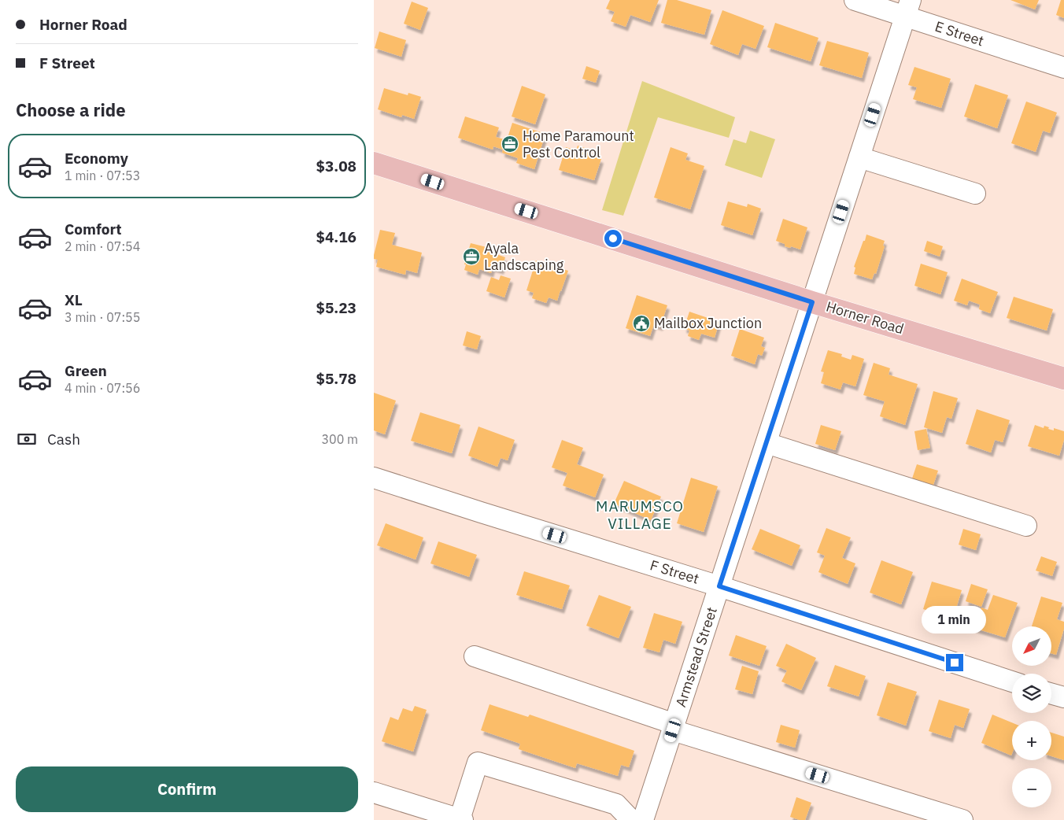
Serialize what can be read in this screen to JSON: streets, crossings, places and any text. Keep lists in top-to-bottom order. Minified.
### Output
{"streets":{"main road":["Horner Road"],"street":["E Street","F Street","Armstead Street"]},"crossings":[["E Street","Armstead Street"],["Horner Road","Armstead Street"],["F Street","Armstead Street"]],"districts":["MARUMSCO VILLAGE"],"places":{"office":["Home Paramount Pest Control","Ayala Landscaping"],"public building":["Mailbox Junction"]},"north":"bottom left","page":{"banner":["Horner Road","F Street"],"heading":"Choose a ride","list":[{"name":"Economy","note":"1 min · 07:53","value":"$3.08"},{"name":"Comfort","note":"2 min · 07:54","value":"$4.16"},{"name":"XL","note":"3 min · 07:55","value":"$5.23"},{"name":"Green","note":"4 min · 07:56","value":"$5.78"}],"pay":["Cash","300 m"],"bubble":"1 min","map_buttons":["+","−"],"buttons":"Confirm"}}
